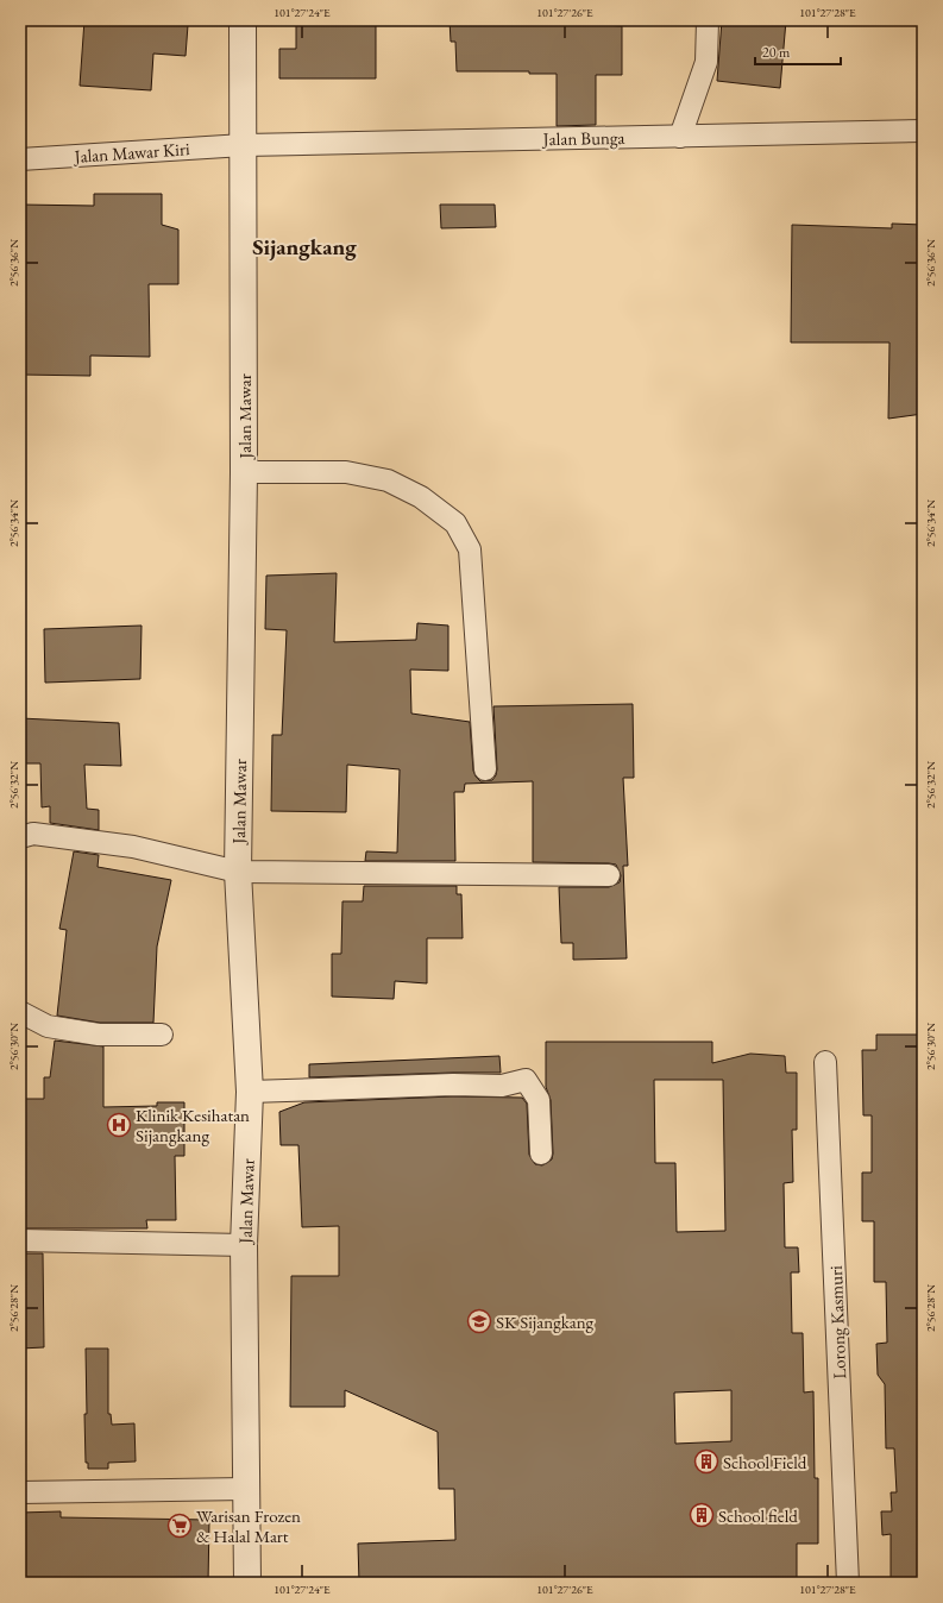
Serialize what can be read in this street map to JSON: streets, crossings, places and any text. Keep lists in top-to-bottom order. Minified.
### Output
{"streets":{"street":["Jalan Bunga","Jalan Mawar Kiri","Jalan Mawar","Lorong Kasmuri"]},"crossings":[["Jalan Bunga","Jalan Mawar Kiri"],["Jalan Bunga","Jalan Mawar"],["Jalan Mawar Kiri","Jalan Mawar"]],"districts":["Sijangkang"],"places":{"hospital":["Klinik Kesihatan Sijangkang"],"school or university":["SK Sijangkang"],"building":["School Field","School field"],"supermarket":["Warisan Frozen & Halal Mart"]},"scale_bar":"20 m","coordinates":["101°27'24\"E","101°27'26\"E","101°27'28\"E","2°56'36\"N","2°56'34\"N","2°56'32\"N","2°56'30\"N","2°56'28\"N"]}
